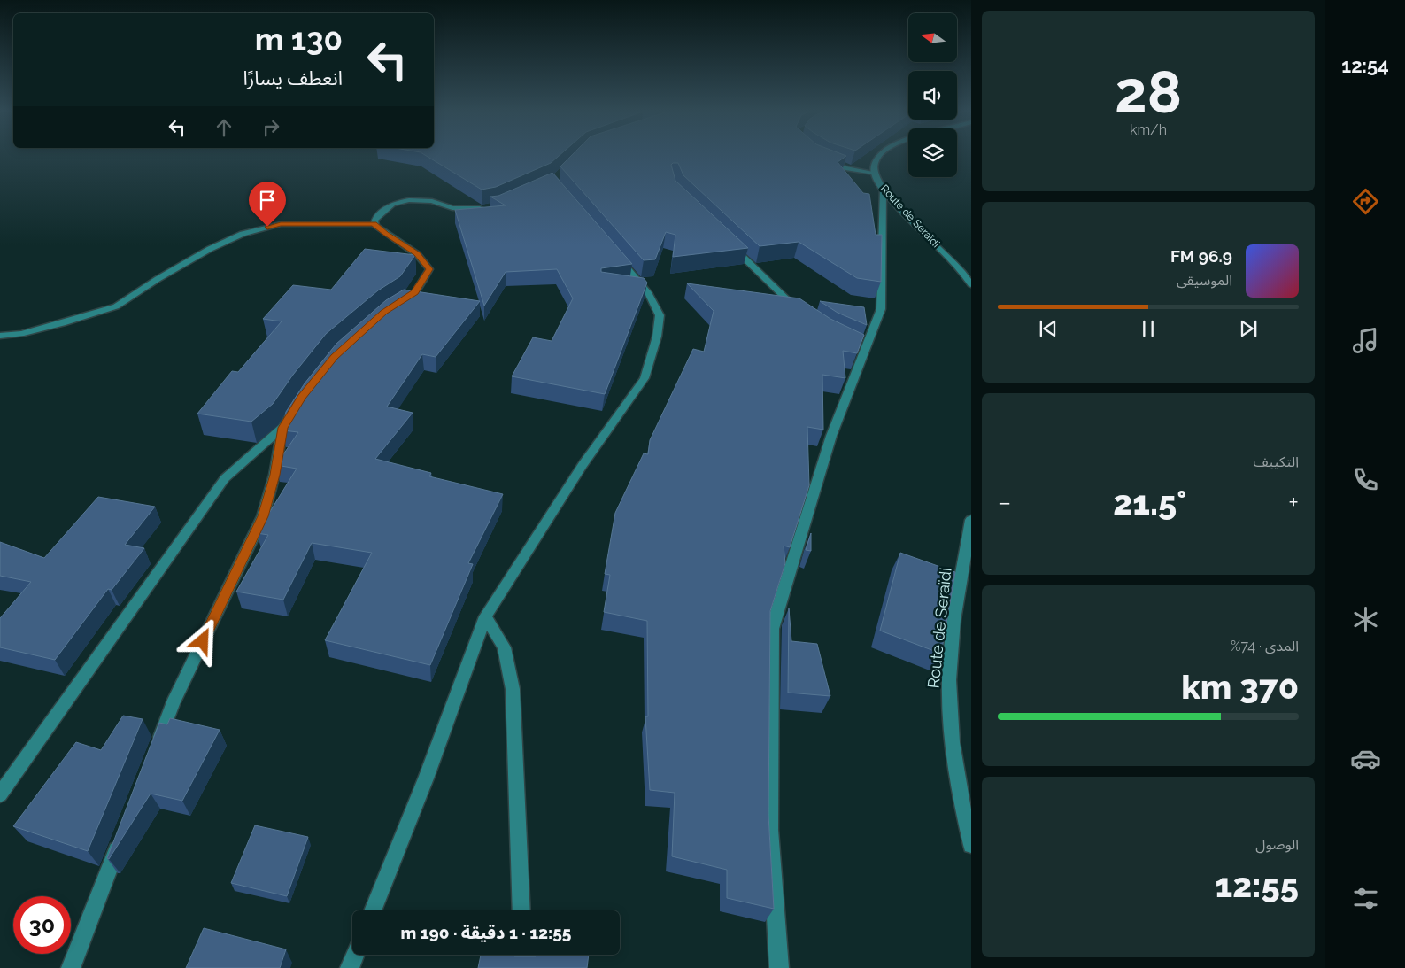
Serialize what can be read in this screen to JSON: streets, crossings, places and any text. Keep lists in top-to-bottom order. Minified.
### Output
{"streets":{"street":["Route de Seraïdi"]},"north":"left","page":{"tabs":"12:54","tile":[["28","km/h"],"التكييف",["المدى · 74%","370 km"],["الوصول","12:55"]],"turn":["130 m","انعطف يسارًا"],"song":["96.9 FM","الموسيقى"],"heat":["−","21.5°","+"],"limit":"30","trip":"12:55 · 1 دقيقة · 190 m"}}
